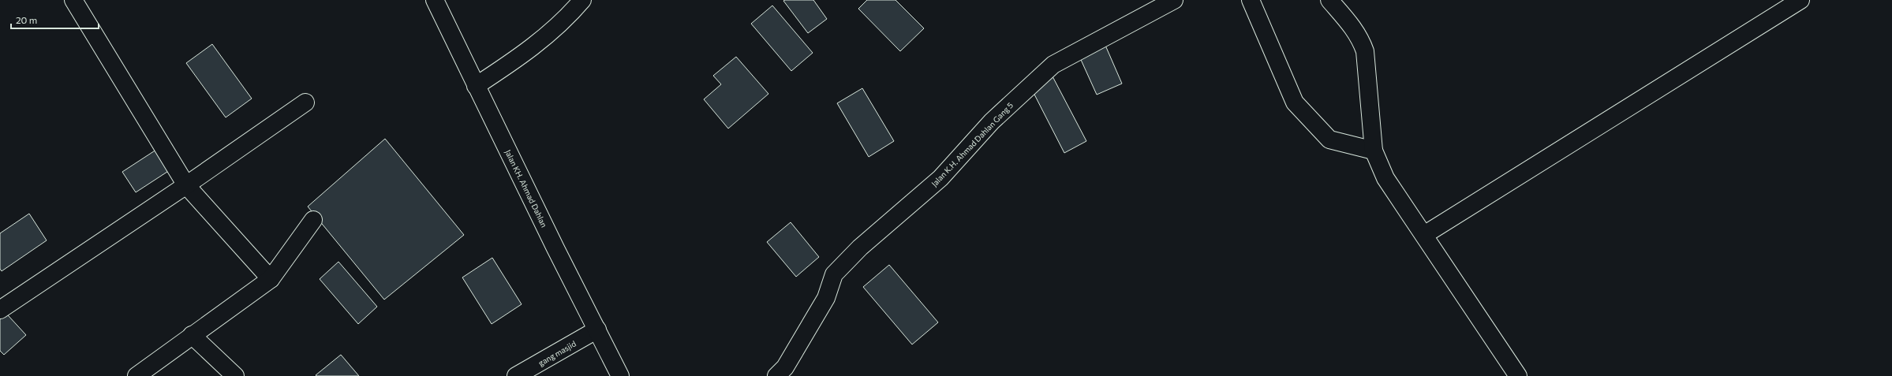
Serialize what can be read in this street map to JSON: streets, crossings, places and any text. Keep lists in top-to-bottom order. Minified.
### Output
{"streets":{"street":["Jalan K.H. Ahmad Dahlan Gang 5","Jalan KH. Ahmad Dahlan","gang masjid"]},"crossings":[["Jalan KH. Ahmad Dahlan","gang masjid"]],"scale_bar":"20 m"}
